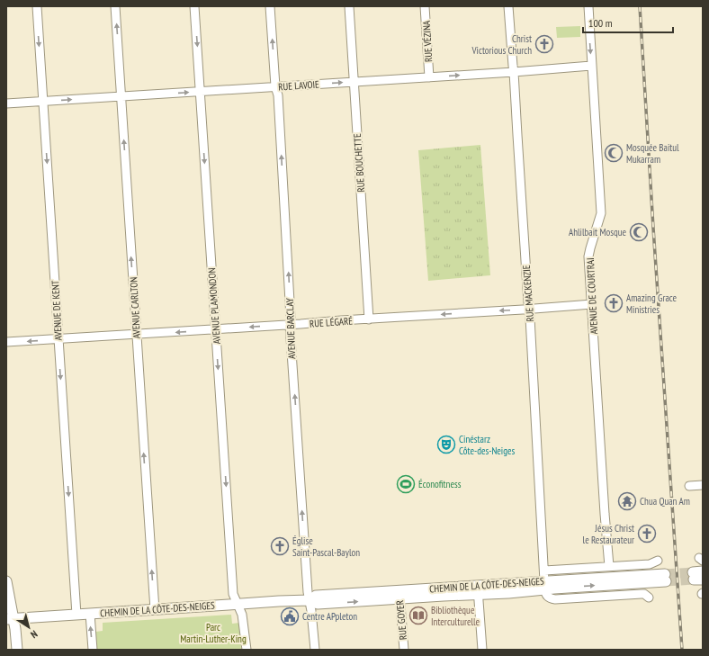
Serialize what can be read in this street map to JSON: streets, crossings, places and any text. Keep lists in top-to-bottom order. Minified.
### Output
{"streets":{"main road":["CHEMIN DE LA CÔTE-DES-NEIGES"],"street":["RUE VÉZINA","RUE LAVOIE","RUE BOUCHETTE","RUE MACKENZIE","AVENUE DE COURTRAI","AVENUE PLAMONDON","AVENUE CARLTON","AVENUE DE KENT","RUE LÉGARÉ","AVENUE BARCLAY","RUE GOYER"]},"crossings":[["RUE VÉZINA","RUE LAVOIE"],["RUE LAVOIE","RUE BOUCHETTE"],["RUE LAVOIE","RUE MACKENZIE"],["RUE LAVOIE","AVENUE DE COURTRAI"],["RUE LAVOIE","AVENUE PLAMONDON"],["RUE LAVOIE","AVENUE CARLTON"],["RUE LAVOIE","AVENUE DE KENT"],["RUE LAVOIE","AVENUE BARCLAY"],["RUE BOUCHETTE","RUE LÉGARÉ"],["RUE MACKENZIE","RUE LÉGARÉ"],["RUE MACKENZIE","CHEMIN DE LA CÔTE-DES-NEIGES"],["AVENUE DE COURTRAI","RUE LÉGARÉ"],["AVENUE DE COURTRAI","CHEMIN DE LA CÔTE-DES-NEIGES"],["AVENUE PLAMONDON","RUE LÉGARÉ"],["AVENUE PLAMONDON","CHEMIN DE LA CÔTE-DES-NEIGES"],["AVENUE CARLTON","RUE LÉGARÉ"],["AVENUE CARLTON","CHEMIN DE LA CÔTE-DES-NEIGES"],["AVENUE DE KENT","RUE LÉGARÉ"],["AVENUE DE KENT","CHEMIN DE LA CÔTE-DES-NEIGES"],["RUE LÉGARÉ","AVENUE BARCLAY"],["AVENUE BARCLAY","CHEMIN DE LA CÔTE-DES-NEIGES"],["CHEMIN DE LA CÔTE-DES-NEIGES","RUE GOYER"]],"one_way":["RUE LAVOIE","AVENUE PLAMONDON","AVENUE CARLTON","AVENUE DE KENT","RUE LÉGARÉ","AVENUE BARCLAY"],"parks":["Parc Martin-Luther-King"],"places":{"church":["Christ Victorious Church","Amazing Grace Ministries","Jésus Christ le Restaurateur","Église Saint-Pascal-Baylon"],"mosque":["Mosquée Baitul Mukarram","Ahlilbait Mosque"],"theatre":["Cinéstarz Côte-des-Neiges"],"sports":["Éconofitness"],"temple":["Chua Quan Am"],"library":["Bibliothèque Interculturelle"],"public building":["Centre APpleton"]},"scale_bar":"100 m","north":"bottom right"}
